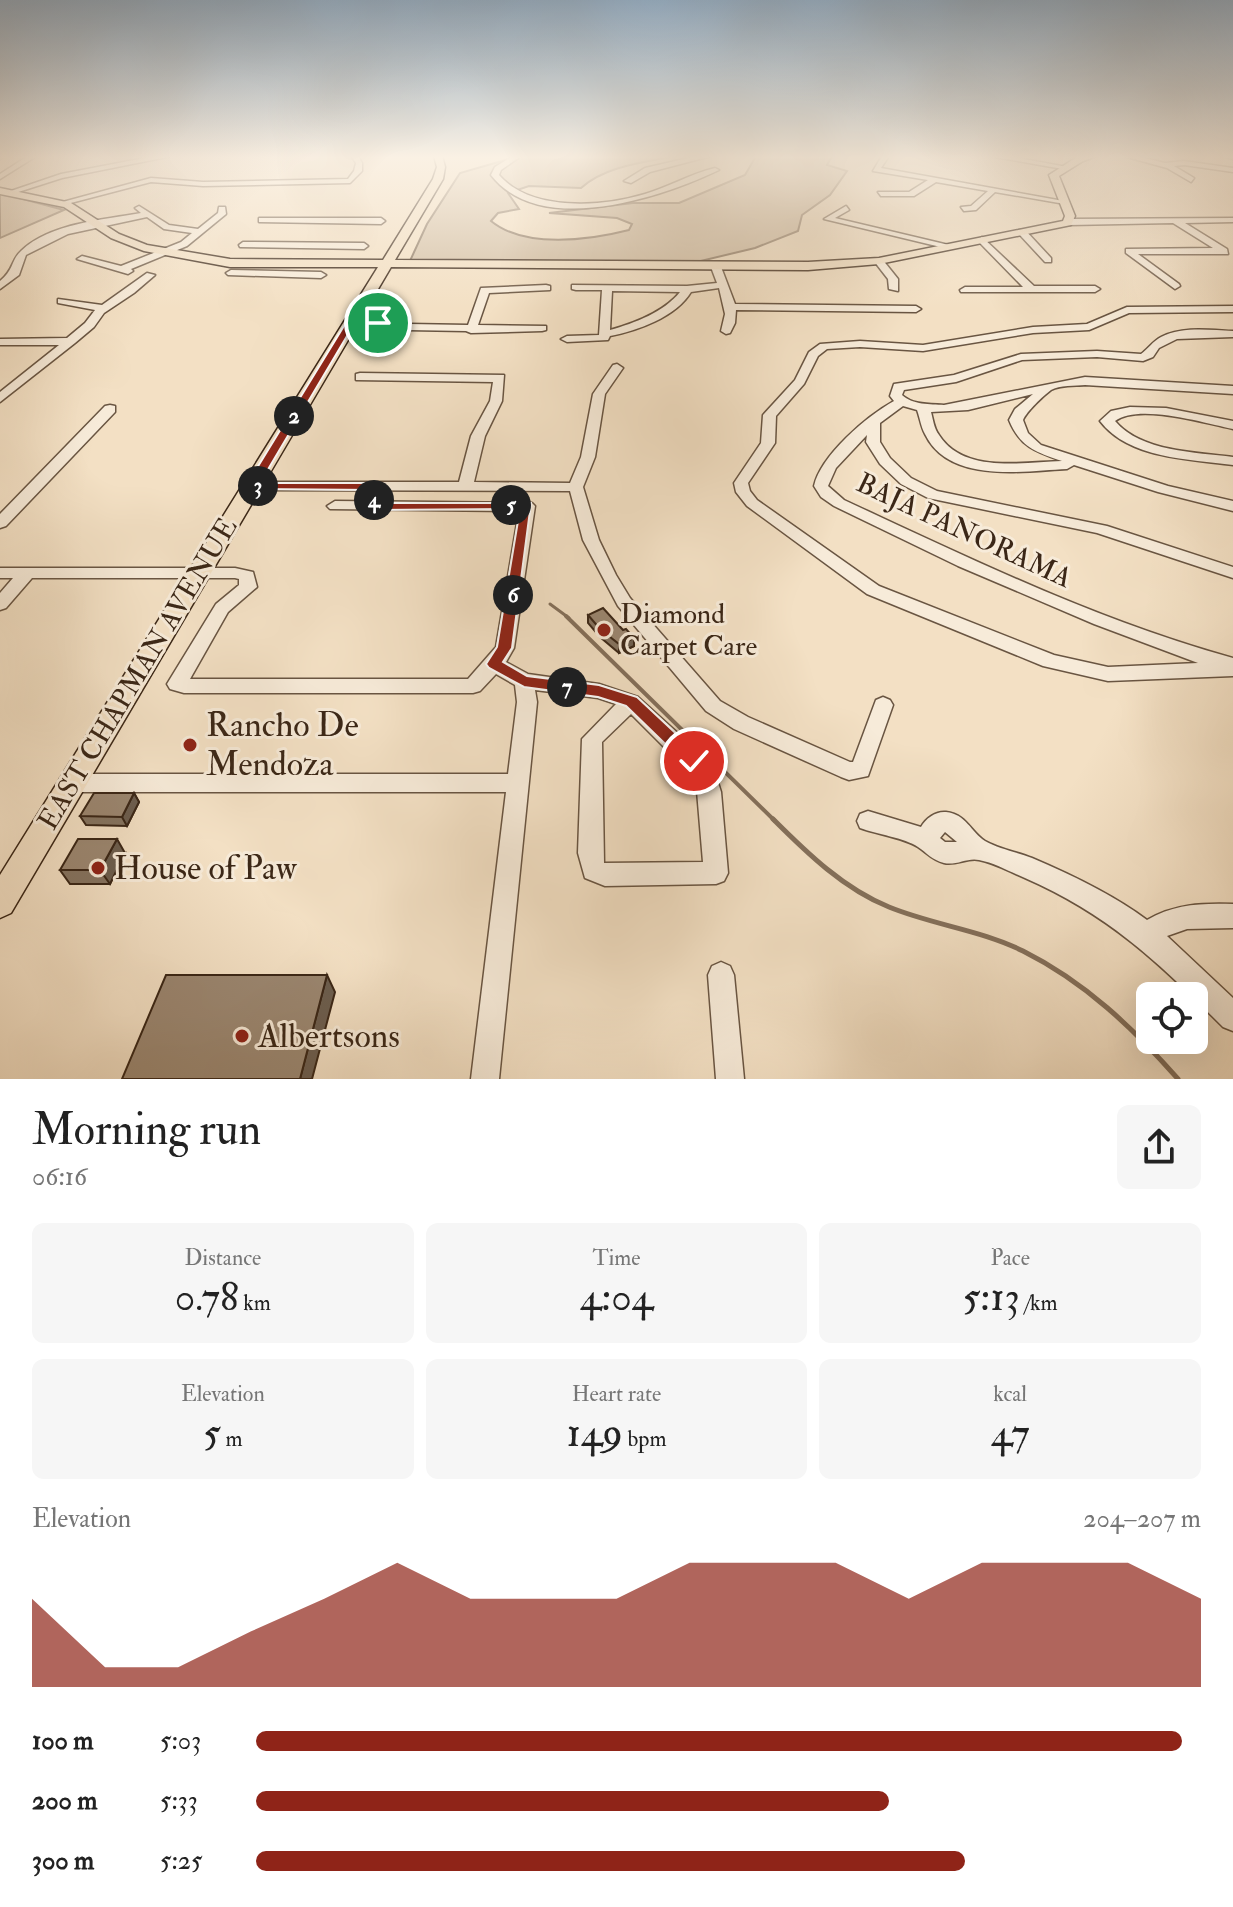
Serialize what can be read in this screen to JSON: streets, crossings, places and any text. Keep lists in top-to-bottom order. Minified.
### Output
{"streets":{"main road":["EAST CHAPMAN AVENUE"],"street":["BAJA PANORAMA"]},"places":["Diamond Carpet Care","Rancho De Mendoza","House of Paw","Albertsons"],"page":{"pins":["2","3","4","5","6","7"],"heading":["Morning run","06:16"],"stats":[["Distance","0.78 km"],["Time","4:04"],["Pace","5:13 /km"],["Elevation","5 m"],["Heart rate","149 bpm"],["kcal","47"]],"chart":["Elevation","204–207 m"],"list":[{"name":"100 m","note":"5:03"},{"name":"200 m","note":"5:33"},{"name":"300 m","note":"5:25"}]}}
